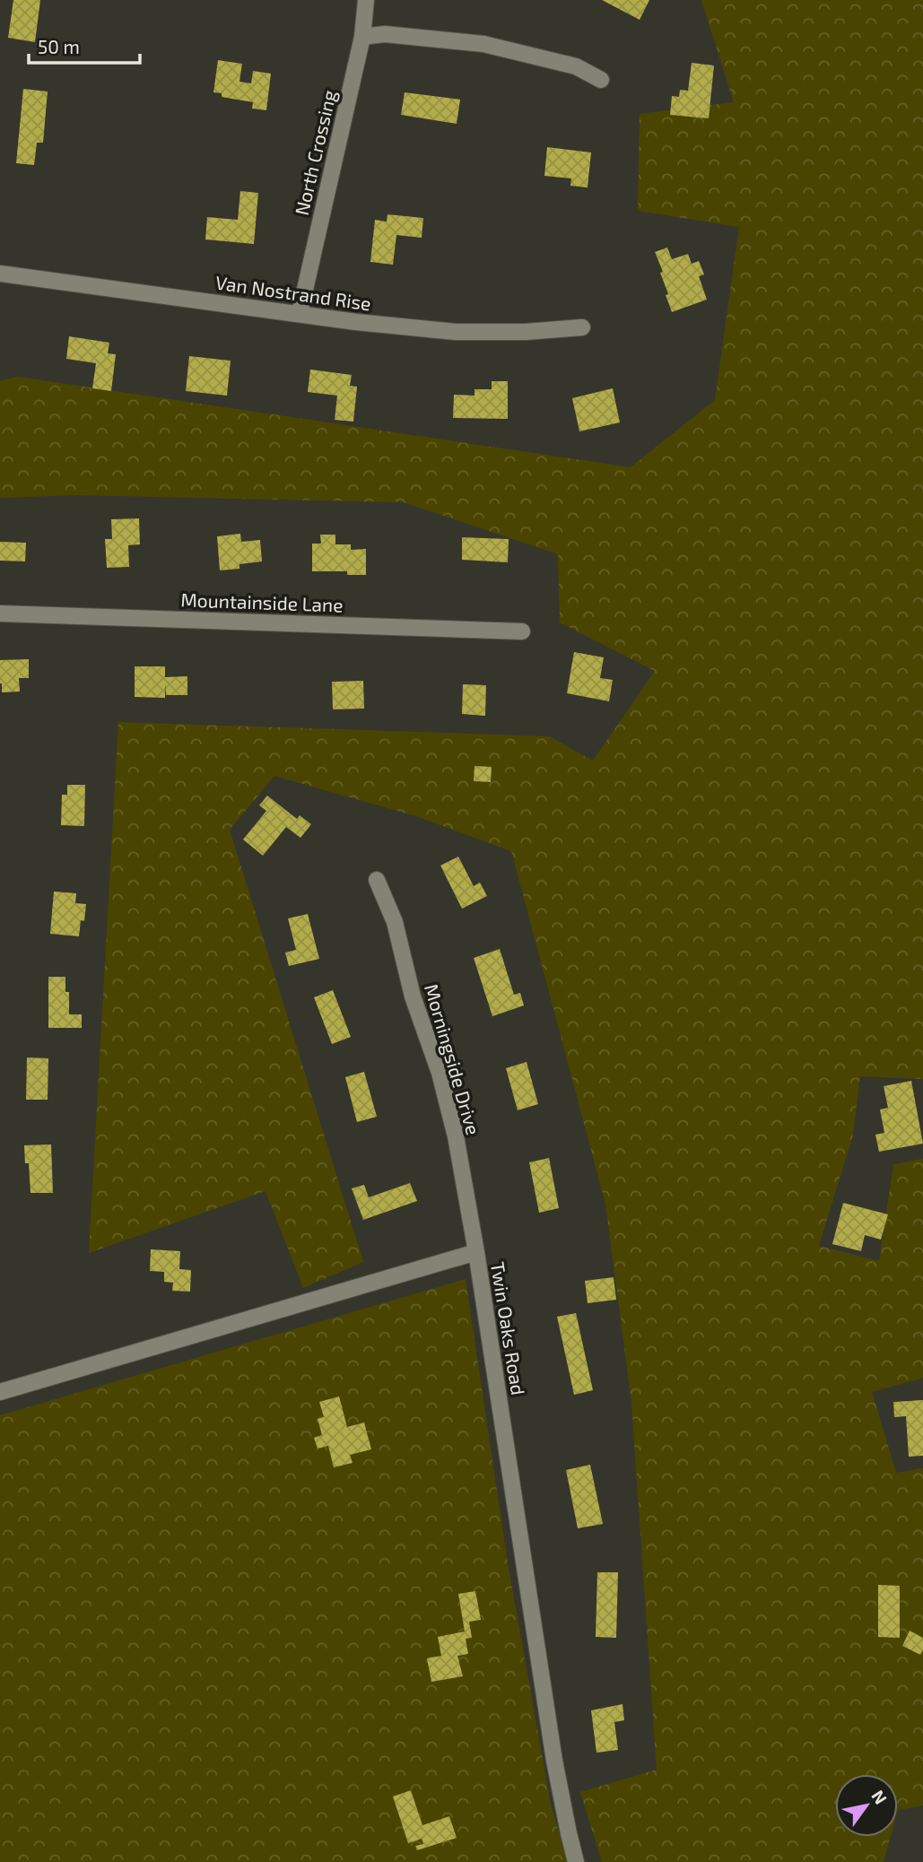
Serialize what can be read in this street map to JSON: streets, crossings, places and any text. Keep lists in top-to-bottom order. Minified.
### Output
{"streets":{"street":["North Crossing","Van Nostrand Rise","Mountainside Lane","Morningside Drive","Twin Oaks Road"]},"crossings":[["North Crossing","Van Nostrand Rise"],["Morningside Drive","Twin Oaks Road"]],"scale_bar":"50 m","north":"top right"}
